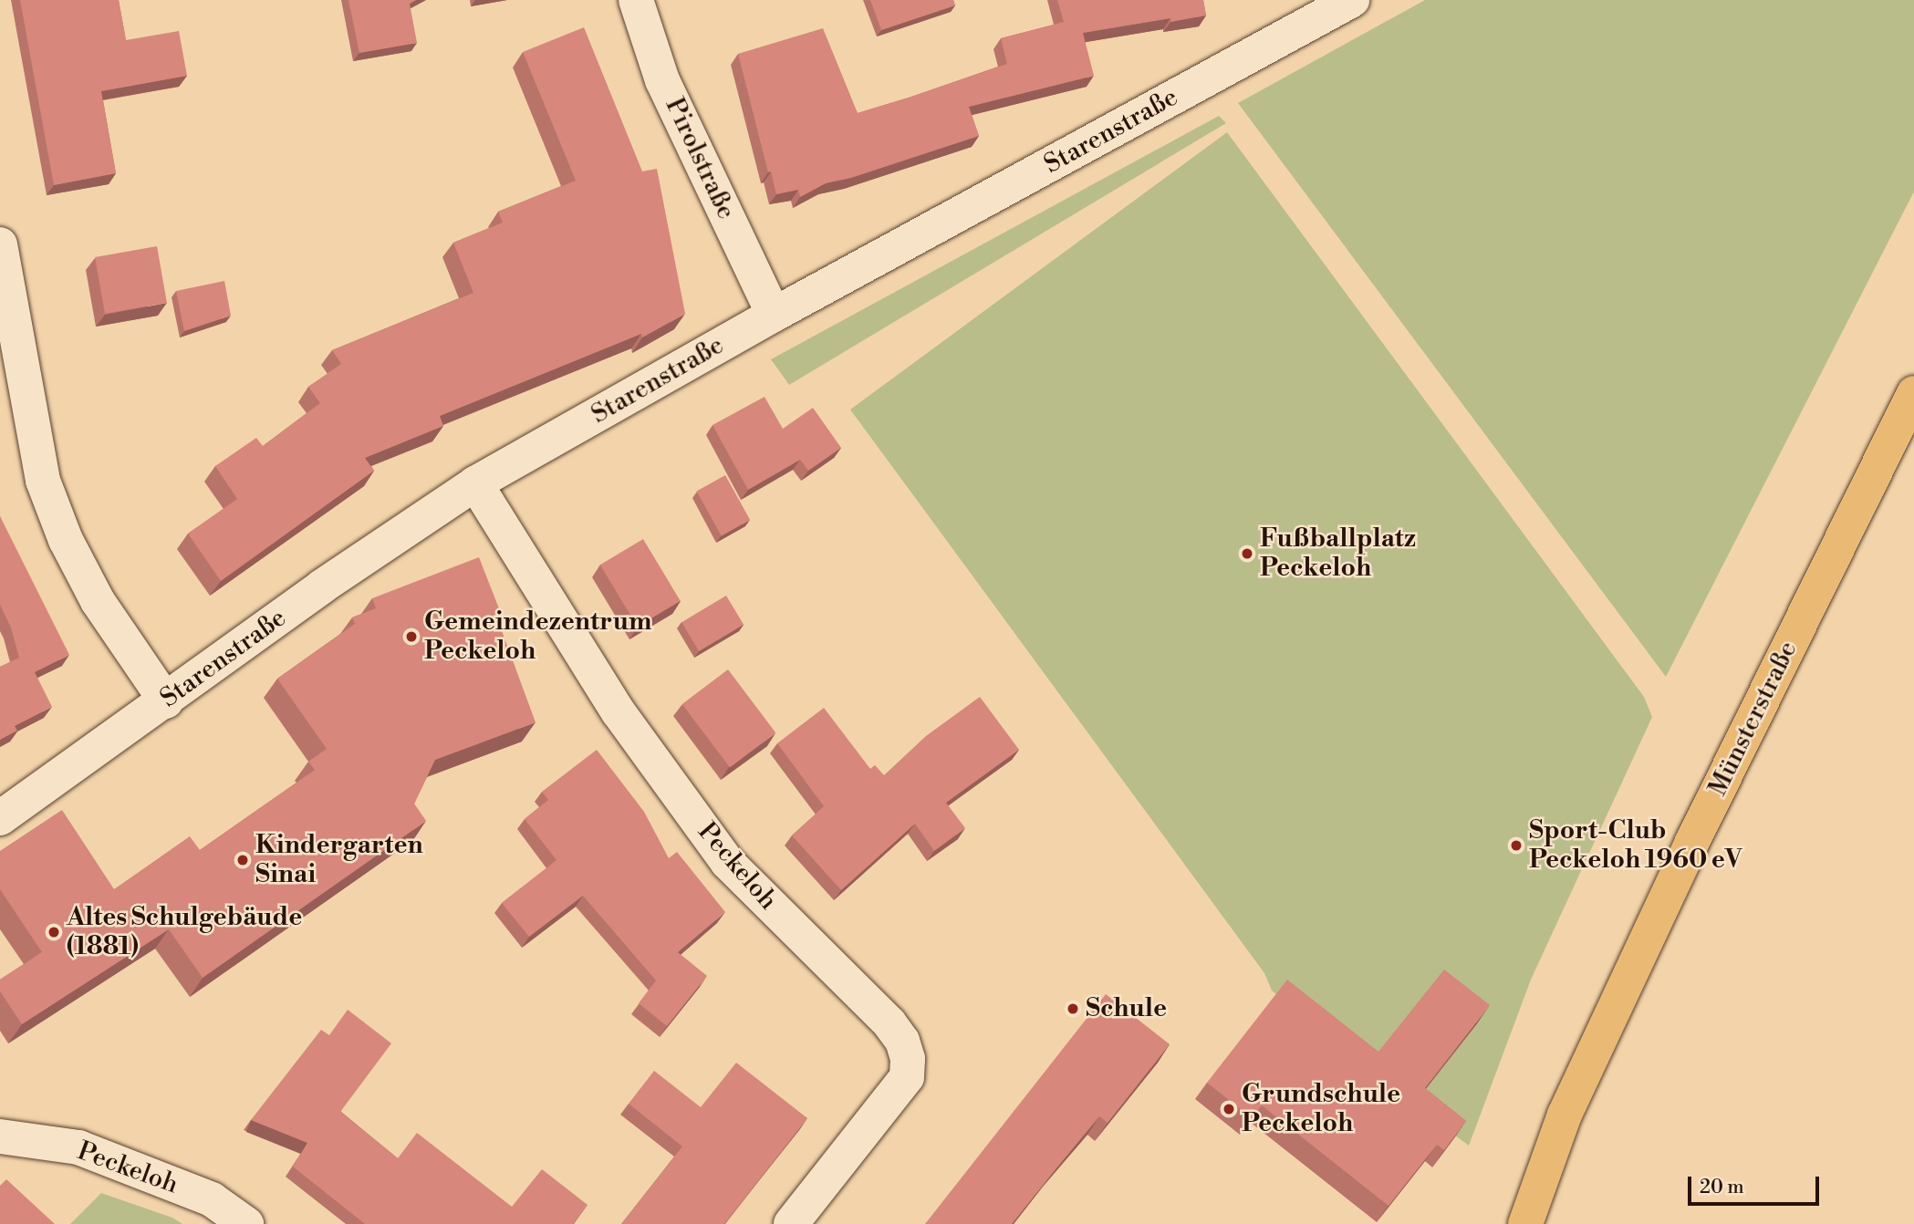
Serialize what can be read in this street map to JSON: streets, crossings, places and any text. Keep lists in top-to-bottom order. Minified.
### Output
{"streets":{"main road":["Münsterstraße"],"street":["Starenstraße","Pirolstraße","Peckeloh"]},"crossings":[["Starenstraße","Pirolstraße"],["Starenstraße","Peckeloh"]],"places":["Fußballplatz Peckeloh","Gemeindezentrum Peckeloh","Sport-Club Peckeloh 1960 eV","Kindergarten Sinai","Altes Schulgebäude (1881)","Schule","Grundschule Peckeloh"],"scale_bar":"20 m"}
